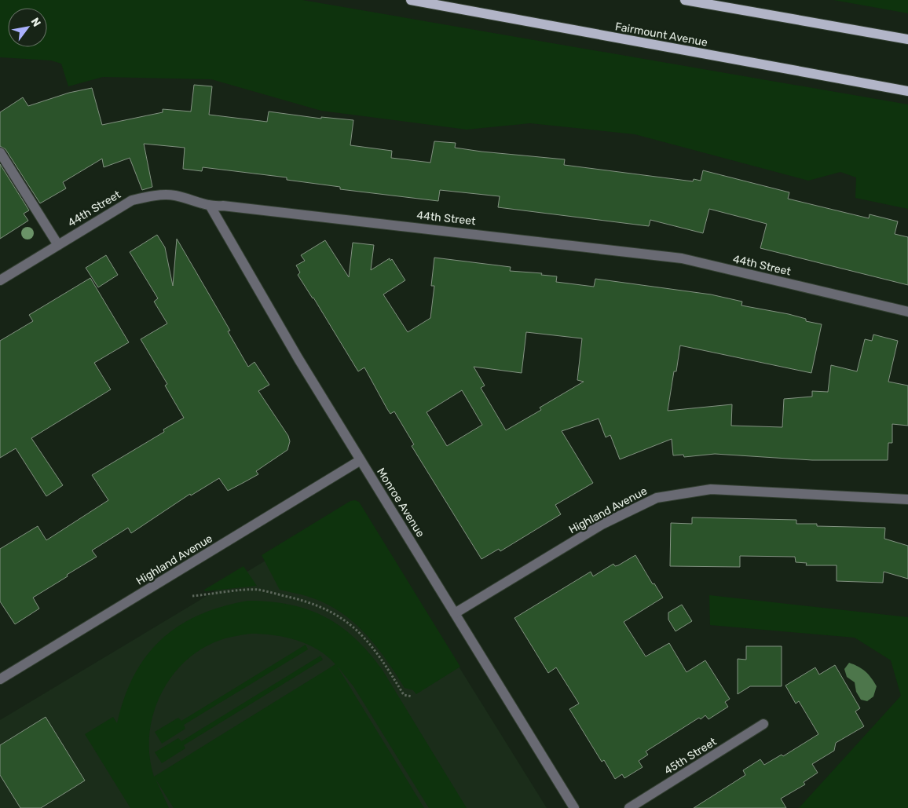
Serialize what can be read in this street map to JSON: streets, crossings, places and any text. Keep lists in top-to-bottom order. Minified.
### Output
{"streets":{"main road":["Fairmount Avenue"],"street":["44th Street","Monroe Avenue","Highland Avenue","45th Street"]},"crossings":[["44th Street","Monroe Avenue"],["Monroe Avenue","Highland Avenue"]],"north":"top right"}
